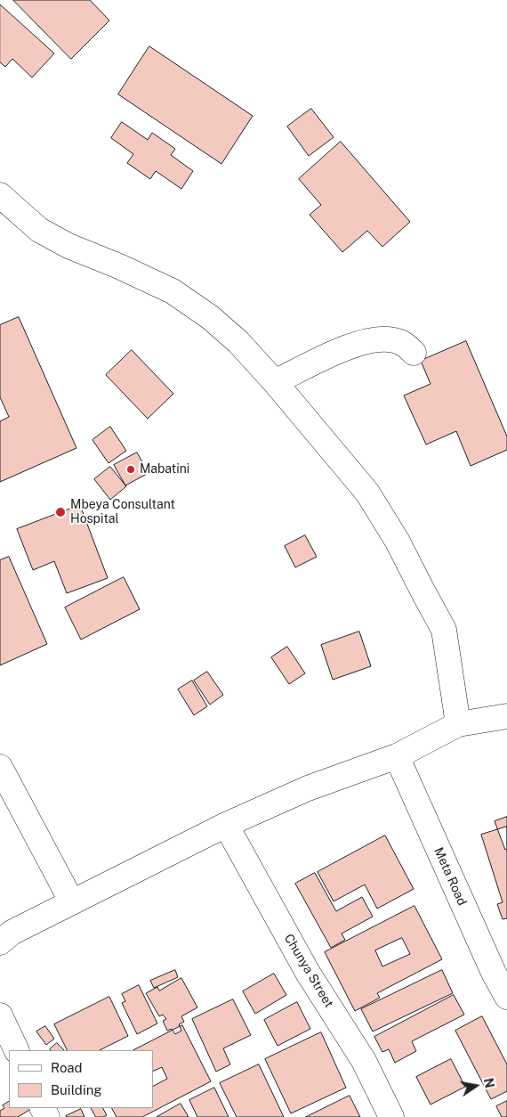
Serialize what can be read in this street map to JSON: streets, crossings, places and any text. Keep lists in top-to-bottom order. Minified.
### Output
{"streets":{"street":["Meta Road","Chunya Street"]},"places":["Mabatini","Mbeya Consultant Hospital"],"legend":["Road","Building"],"north":"right"}
